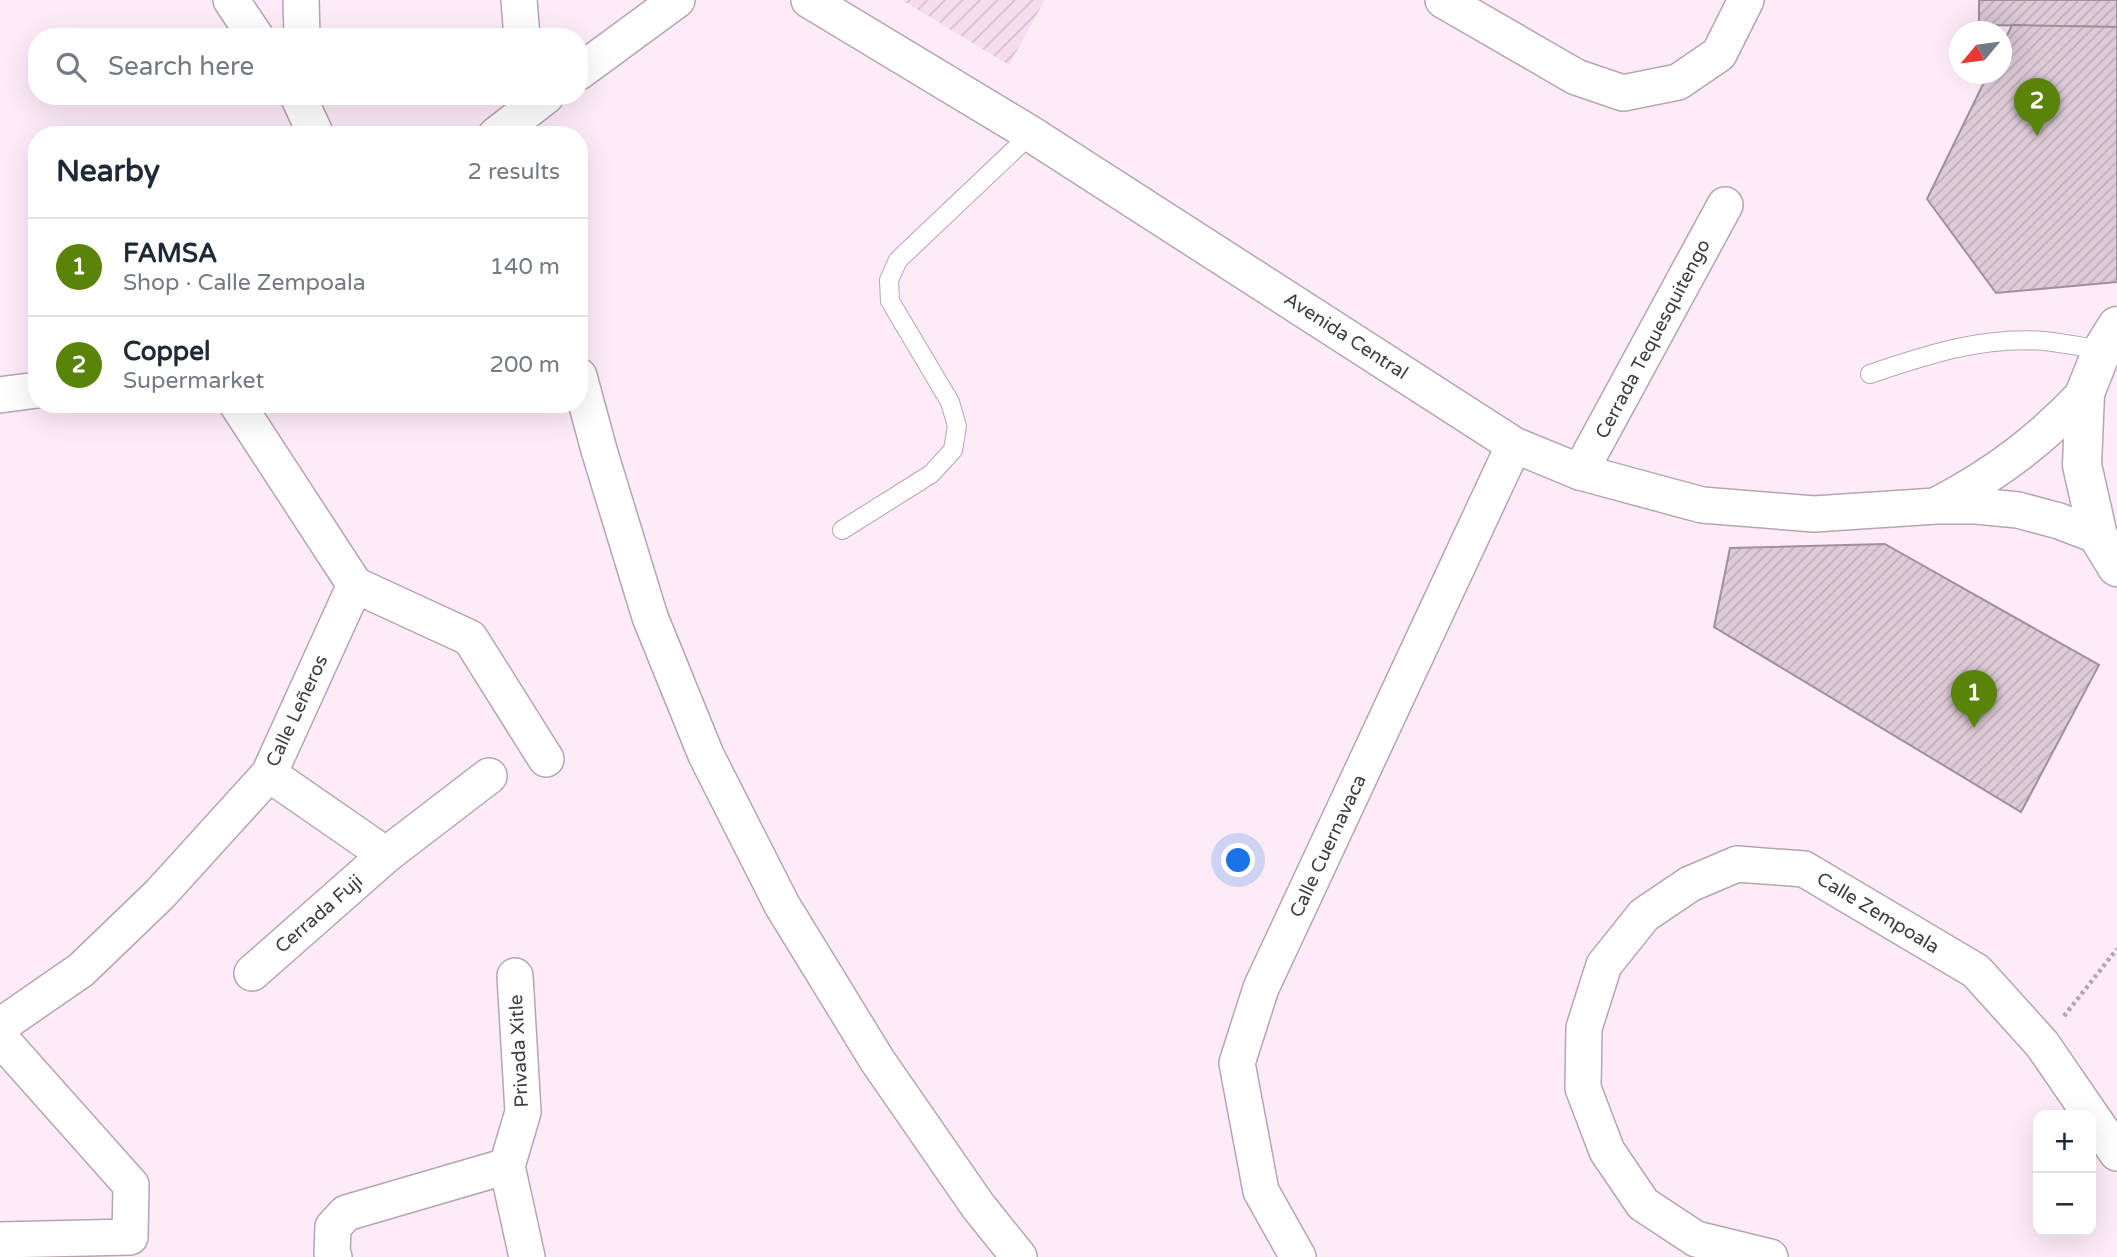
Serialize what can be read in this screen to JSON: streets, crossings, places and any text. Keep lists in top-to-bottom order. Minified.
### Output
{"streets":{"street":["Avenida Central","Cerrada Tequesquitengo","Calle Leñeros","Calle Cuernavaca","Calle Zempoala","Cerrada Fuji","Privada Xitle"]},"crossings":[["Avenida Central","Cerrada Tequesquitengo"],["Avenida Central","Calle Cuernavaca"]],"north":"bottom left","page":{"search":"Search here","pins":["2","1"],"heading":["Nearby","2 results"],"list":[{"mark":"1","name":"FAMSA","note":"Shop · Calle Zempoala","value":"140 m"},{"mark":"2","name":"Coppel","note":"Supermarket","value":"200 m"}],"map_buttons":["+","−"]}}
